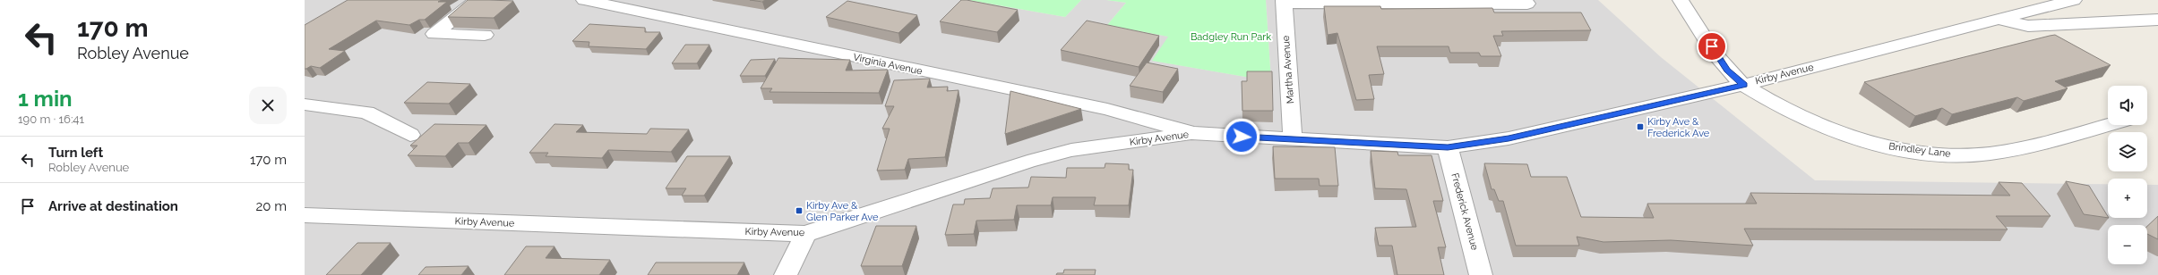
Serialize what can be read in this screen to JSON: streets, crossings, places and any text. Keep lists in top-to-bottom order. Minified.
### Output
{"streets":{"street":["Virginia Avenue","Martha Avenue","Kirby Avenue","Brindley Lane","Frederick Avenue"]},"crossings":[["Virginia Avenue","Kirby Avenue"],["Martha Avenue","Kirby Avenue"],["Kirby Avenue","Brindley Lane"],["Kirby Avenue","Frederick Avenue"]],"parks":["Badgley Run Park"],"places":{"transit":["Kirby Ave & Frederick Ave","Kirby Ave & Glen Parker Ave"]},"page":{"turn":["170 m","Robley Avenue"],"heading":["1 min","190 m · 16:41"],"map_buttons":["+","−"],"list":[{"name":"Turn left","note":"Robley Avenue","value":"170 m"},{"name":"Arrive at destination","value":"20 m"}]}}
